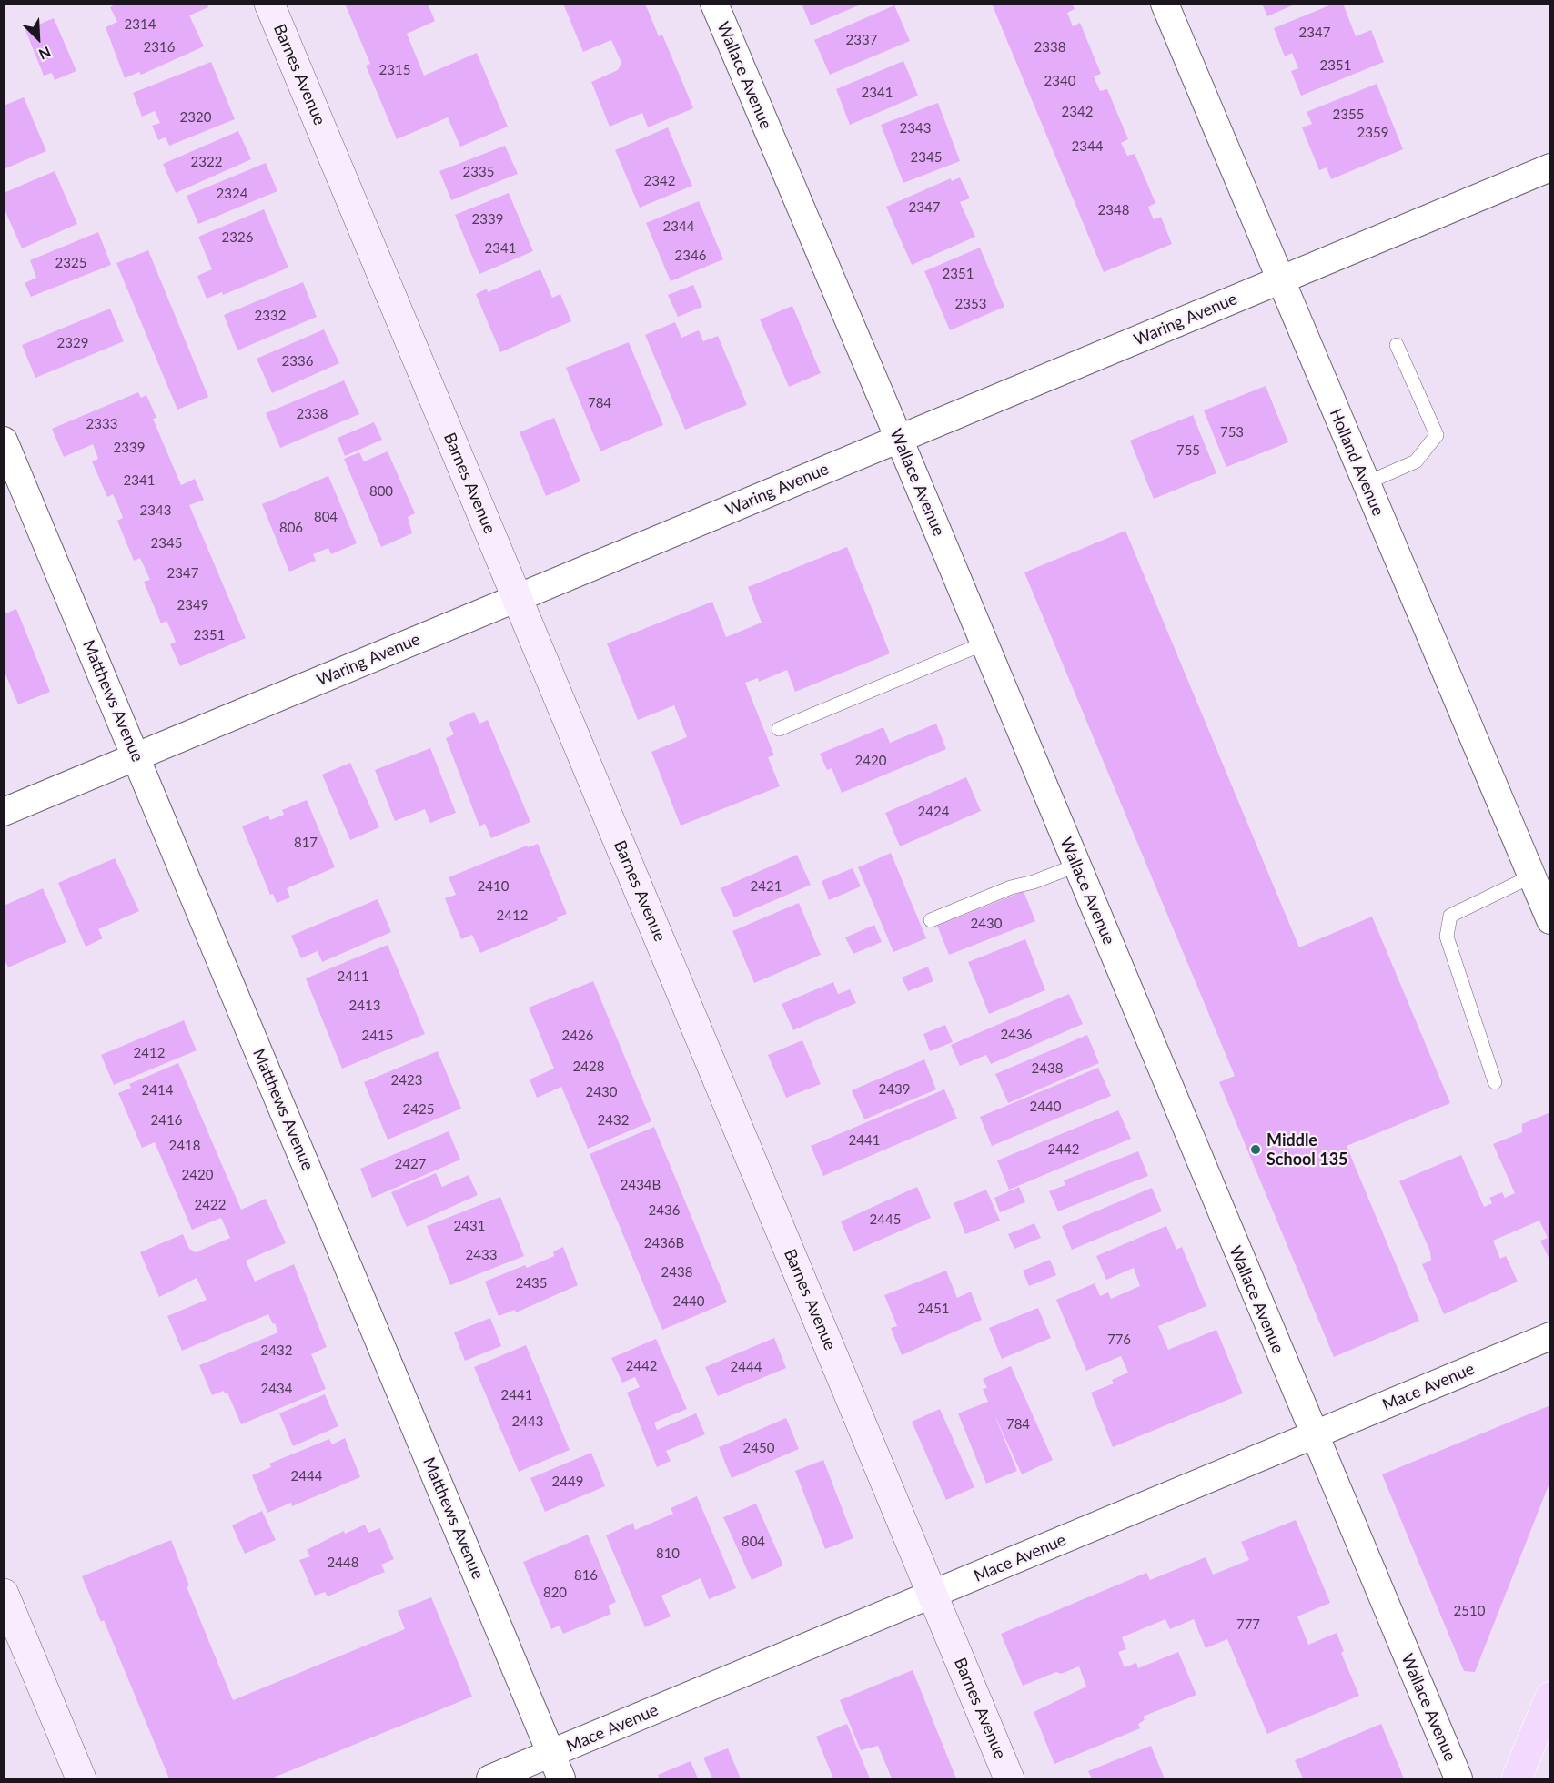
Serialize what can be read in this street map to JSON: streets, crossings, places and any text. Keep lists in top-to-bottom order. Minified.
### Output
{"streets":{"street":["Barnes Avenue","Wallace Avenue","Waring Avenue","Holland Avenue","Matthews Avenue","Mace Avenue"]},"crossings":[["Barnes Avenue","Waring Avenue"],["Barnes Avenue","Mace Avenue"],["Wallace Avenue","Waring Avenue"],["Wallace Avenue","Mace Avenue"],["Waring Avenue","Holland Avenue"],["Waring Avenue","Matthews Avenue"],["Matthews Avenue","Mace Avenue"]],"places":["Middle School 135"],"house_numbers":["2314","2347","2337","2316","2338","2351","2315","2340","2341","2342","2355","2320","2343","2359","2344","2345","2322","2335","2342","2324","2347","2348","2339","2344","2326","2341","2346","2325","2351","2353","2332","2329","2336","784","2338","2333","753","2339","755","2341","800","2343","804","806","2345","2347","2349","2351","2420","2424","817","2410","2421","2412","2430","2411","2413","2436","2415","2426","2412","2428","2438","2423","2439","2414","2430","2440","2425","2416","2432","2441","2418","2442","2427","2420","2434B","2422","2436","2445","2431","2436B","2433","2438","2435","2440","2451","776","2432","2442","2444","2434","2441","2443","784","2450","2444","2449","804","810","2448","816","820","2510","777"],"north":"bottom right"}
